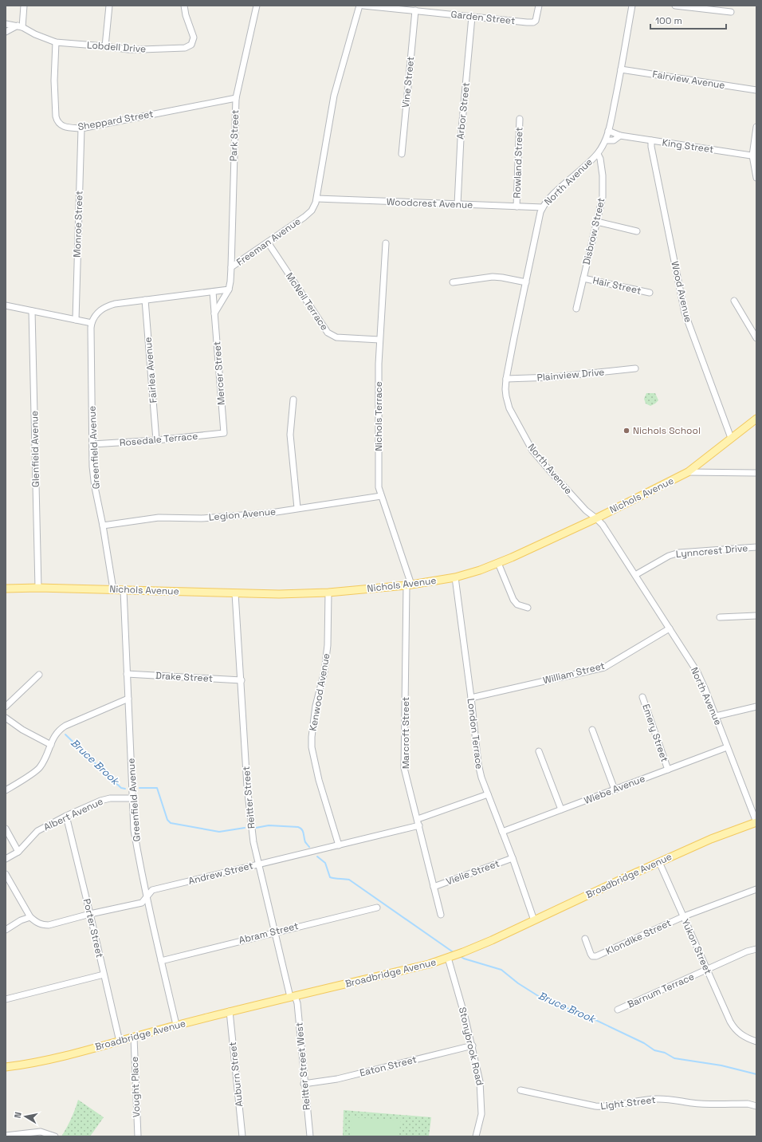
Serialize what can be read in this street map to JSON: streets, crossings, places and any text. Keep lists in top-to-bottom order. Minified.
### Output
{"streets":{"main road":["Nichols Avenue","Broadbridge Avenue"],"street":["Garden Street","Lobdell Drive","Fairview Avenue","Vine Street","Arbor Street","Sheppard Street","Park Street","King Street","Rowland Street","North Avenue","Woodcrest Avenue","Monroe Street","Disbrow Street","Freeman Avenue","Hair Street","Wood Avenue","McNeil Terrace","Fairlea Avenue","Mercer Street","Plainview Drive","Nichols Terrace","Rosedale Terrace","Greenfield Avenue","Glenfield Avenue","Legion Avenue","Lynncrest Drive","William Street","Drake Street","Kenwood Avenue","Marcroft Street","Emery Street","London Terrace","Wiebe Avenue","Reitter Street","Albert Avenue","Vielie Street","Andrew Street","Porter Street","Abram Street","Klondike Street","Yukon Street","Barnum Terrace","Stonybrook Road","Reitter Street West","Eaton Street","Auburn Street","Vought Place","Light Street"]},"crossings":[["Garden Street","Vine Street"],["Garden Street","Arbor Street"],["Lobdell Drive","Sheppard Street"],["Fairview Avenue","North Avenue"],["Arbor Street","Woodcrest Avenue"],["Sheppard Street","Park Street"],["Sheppard Street","Monroe Street"],["Park Street","Freeman Avenue"],["King Street","North Avenue"],["King Street","Wood Avenue"],["Rowland Street","Woodcrest Avenue"],["North Avenue","Woodcrest Avenue"],["North Avenue","Disbrow Street"],["North Avenue","Plainview Drive"],["North Avenue","Nichols Avenue"],["North Avenue","Lynncrest Drive"],["North Avenue","William Street"],["North Avenue","Wiebe Avenue"],["North Avenue","Broadbridge Avenue"],["Woodcrest Avenue","Freeman Avenue"],["Disbrow Street","Hair Street"],["Freeman Avenue","McNeil Terrace"],["Wood Avenue","Nichols Avenue"],["McNeil Terrace","Nichols Terrace"],["Fairlea Avenue","Rosedale Terrace"],["Mercer Street","Rosedale Terrace"],["Nichols Terrace","Nichols Avenue"],["Nichols Terrace","Legion Avenue"],["Nichols Terrace","Marcroft Street"],["Rosedale Terrace","Greenfield Avenue"],["Greenfield Avenue","Nichols Avenue"],["Greenfield Avenue","Legion Avenue"],["Greenfield Avenue","Drake Street"],["Greenfield Avenue","Albert Avenue"],["Greenfield Avenue","Andrew Street"],["Greenfield Avenue","Broadbridge Avenue"],["Greenfield Avenue","Abram Street"],["Glenfield Avenue","Nichols Avenue"],["Nichols Avenue","Kenwood Avenue"],["Nichols Avenue","Marcroft Street"],["Nichols Avenue","London Terrace"],["Nichols Avenue","Reitter Street"],["William Street","London Terrace"],["Drake Street","Reitter Street"],["Kenwood Avenue","Andrew Street"],["Marcroft Street","Vielie Street"],["Marcroft Street","Andrew Street"],["Emery Street","Wiebe Avenue"],["London Terrace","Wiebe Avenue"],["London Terrace","Vielie Street"],["London Terrace","Broadbridge Avenue"],["Reitter Street","Andrew Street"],["Reitter Street","Broadbridge Avenue"],["Reitter Street","Abram Street"],["Reitter Street","Reitter Street West"],["Albert Avenue","Porter Street"],["Andrew Street","Porter Street"],["Broadbridge Avenue","Porter Street"],["Broadbridge Avenue","Yukon Street"],["Broadbridge Avenue","Stonybrook Road"],["Broadbridge Avenue","Reitter Street West"],["Broadbridge Avenue","Auburn Street"],["Broadbridge Avenue","Vought Place"],["Klondike Street","Yukon Street"],["Yukon Street","Barnum Terrace"],["Stonybrook Road","Eaton Street"],["Reitter Street West","Eaton Street"]],"water":["Bruce Brook"],"places":["Nichols School"],"scale_bar":"100 m","north":"left"}
